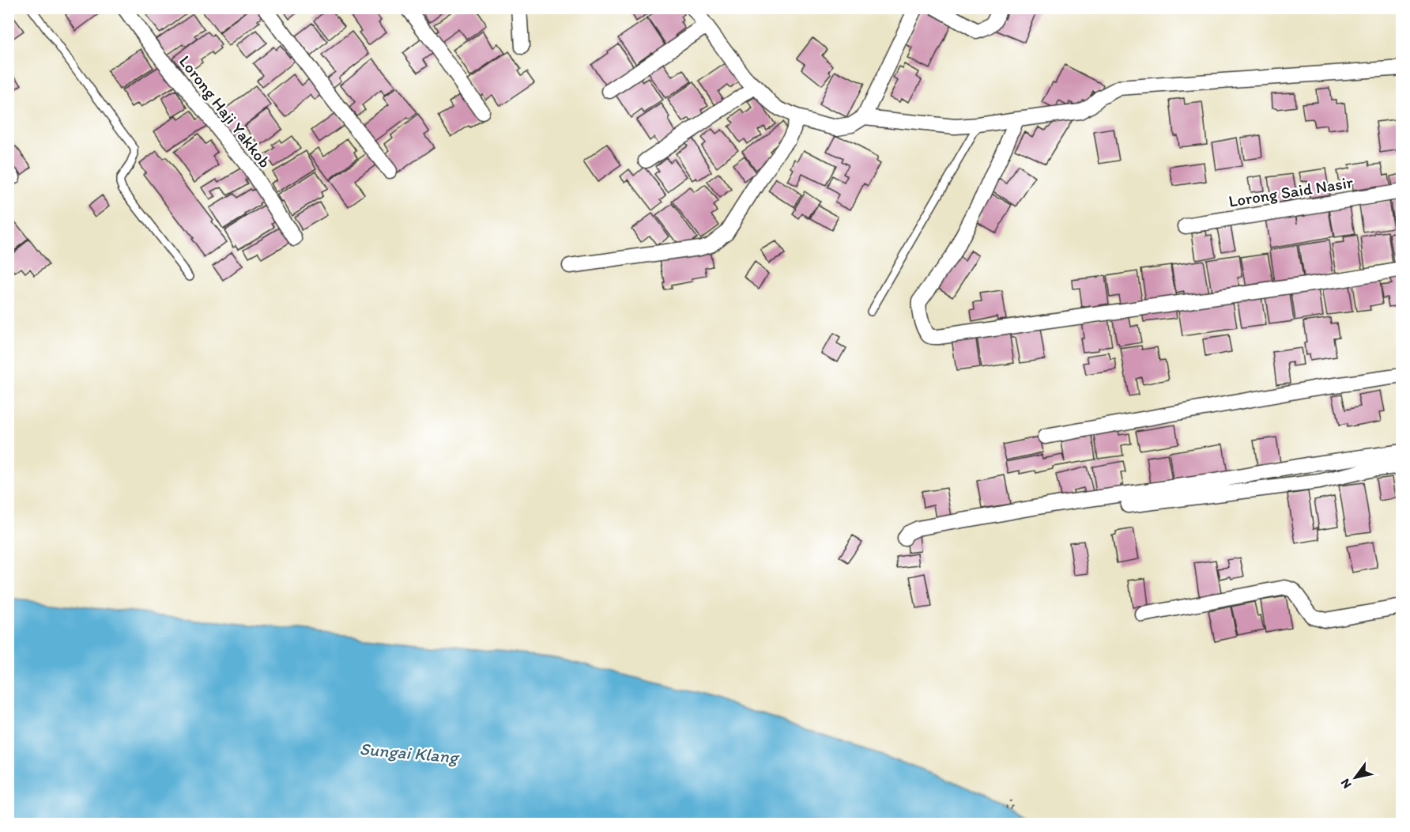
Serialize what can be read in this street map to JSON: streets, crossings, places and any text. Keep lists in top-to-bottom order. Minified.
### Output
{"streets":{"street":["Lorong Haji Yakkob","Lorong Said Nasir"]},"water":["Sungai Klang"],"north":"bottom left"}
